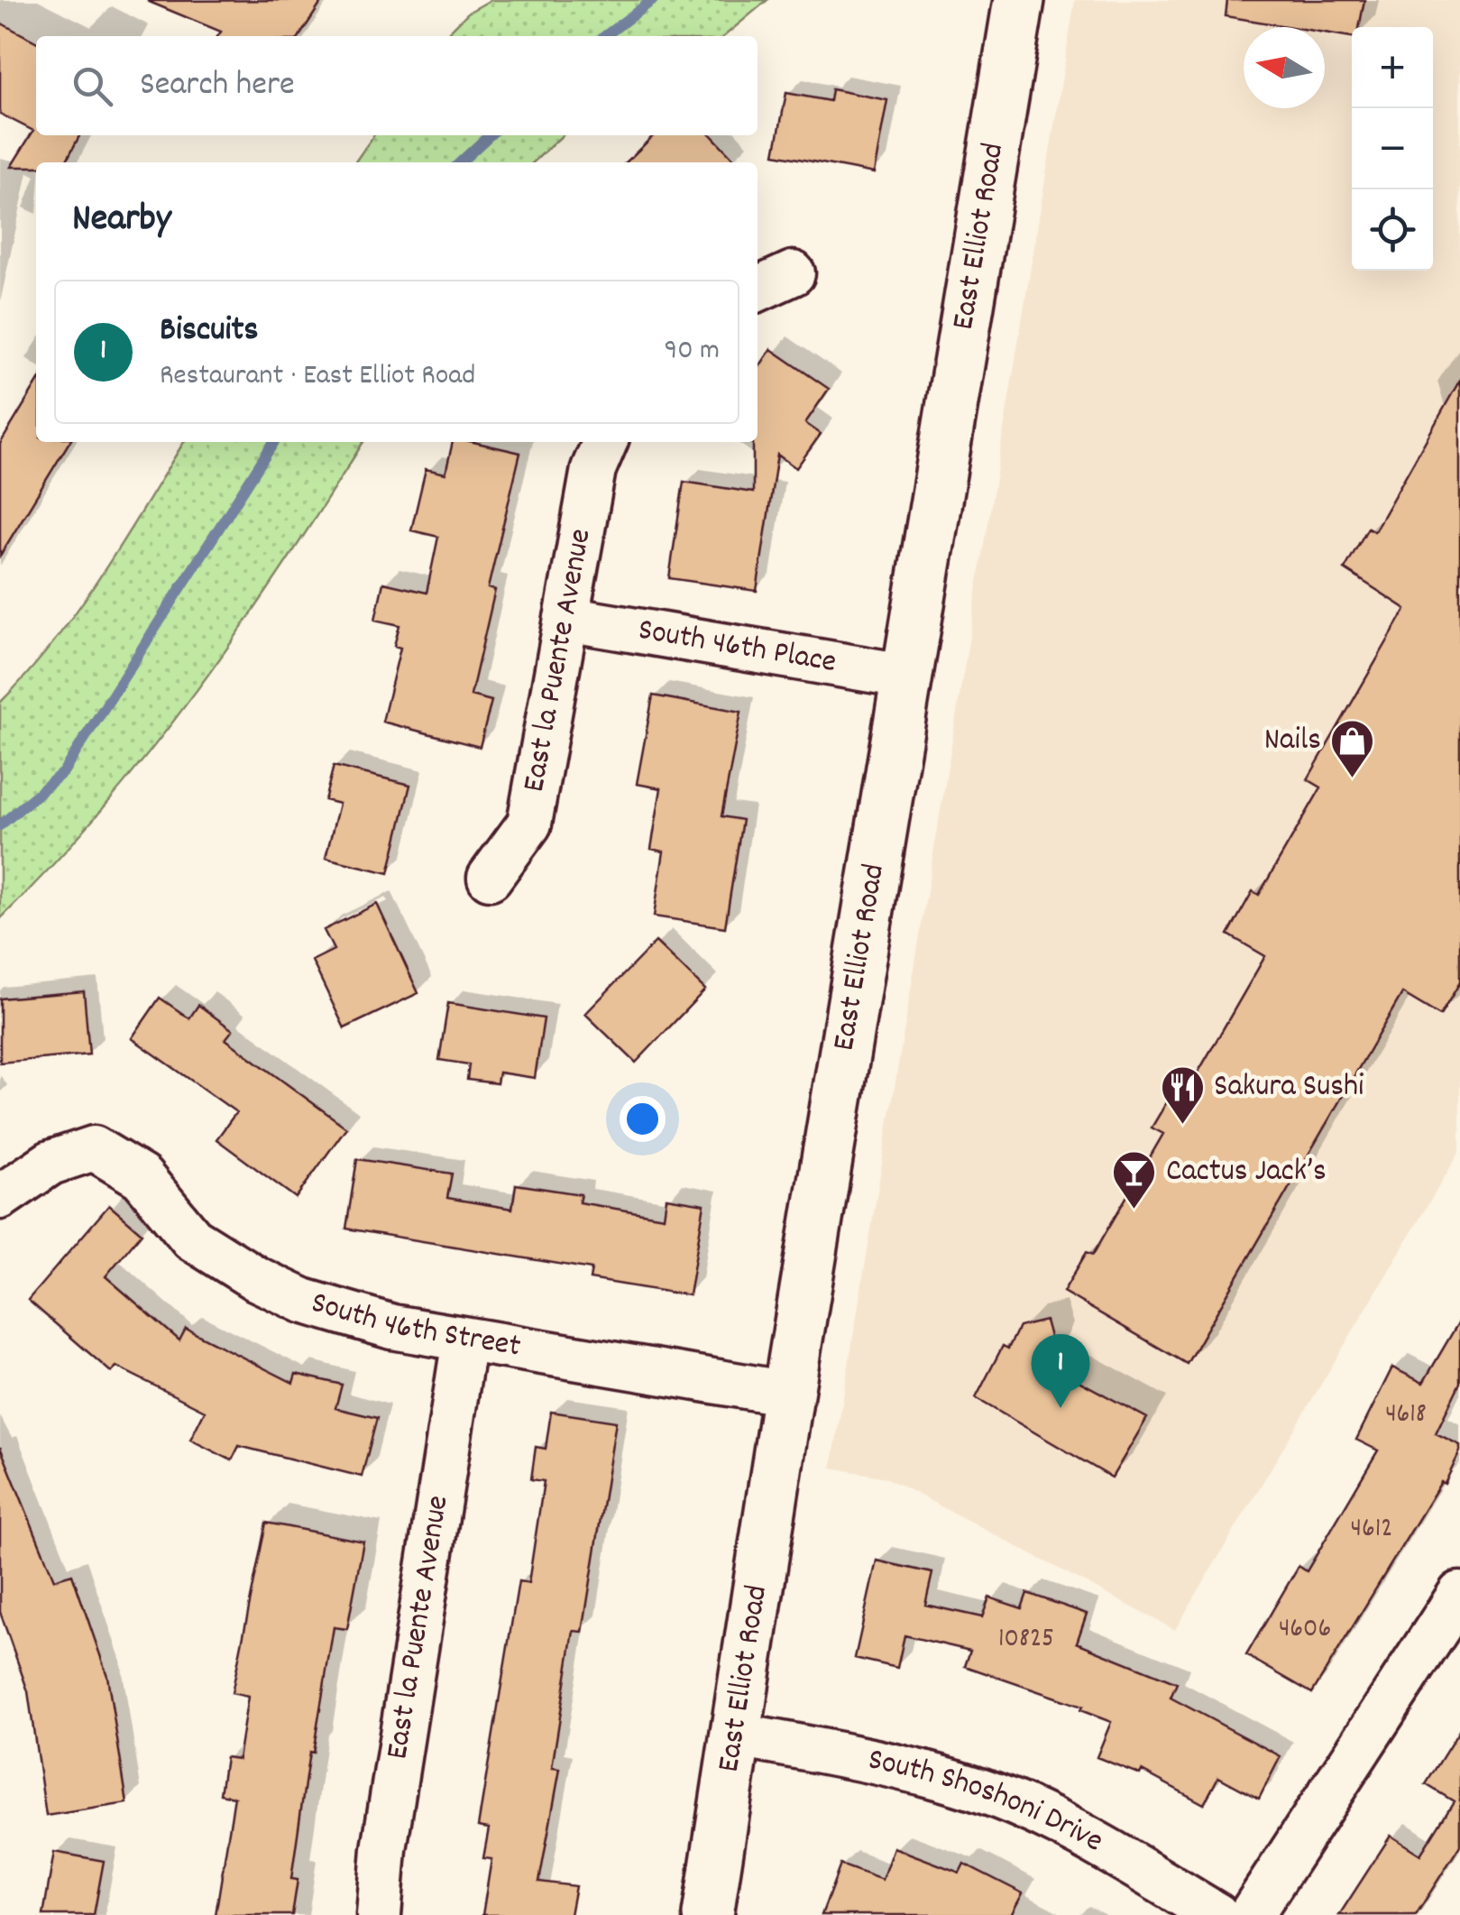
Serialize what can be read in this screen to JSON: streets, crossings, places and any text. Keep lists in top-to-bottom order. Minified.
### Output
{"streets":{"main road":["East Elliot Road"],"street":["South 46th Place","East la Puente Avenue","South 46th Street","South Shoshoni Drive"]},"crossings":[["East Elliot Road","South 46th Place"],["East Elliot Road","South 46th Street"],["East Elliot Road","South Shoshoni Drive"],["South 46th Place","East la Puente Avenue"],["East la Puente Avenue","South 46th Street"]],"places":{"shop":["Nails"],"restaurant":["Sakura Sushi"],"bar":["Cactus Jack’s"]},"house_numbers":["4618","4612","4606","10825"],"north":"left","page":{"map_buttons":["+","−"],"search":"Search here","heading":"Nearby","list":[{"mark":"1","name":"Biscuits","note":"Restaurant · East Elliot Road","value":"90 m"}],"pins":"1"}}
